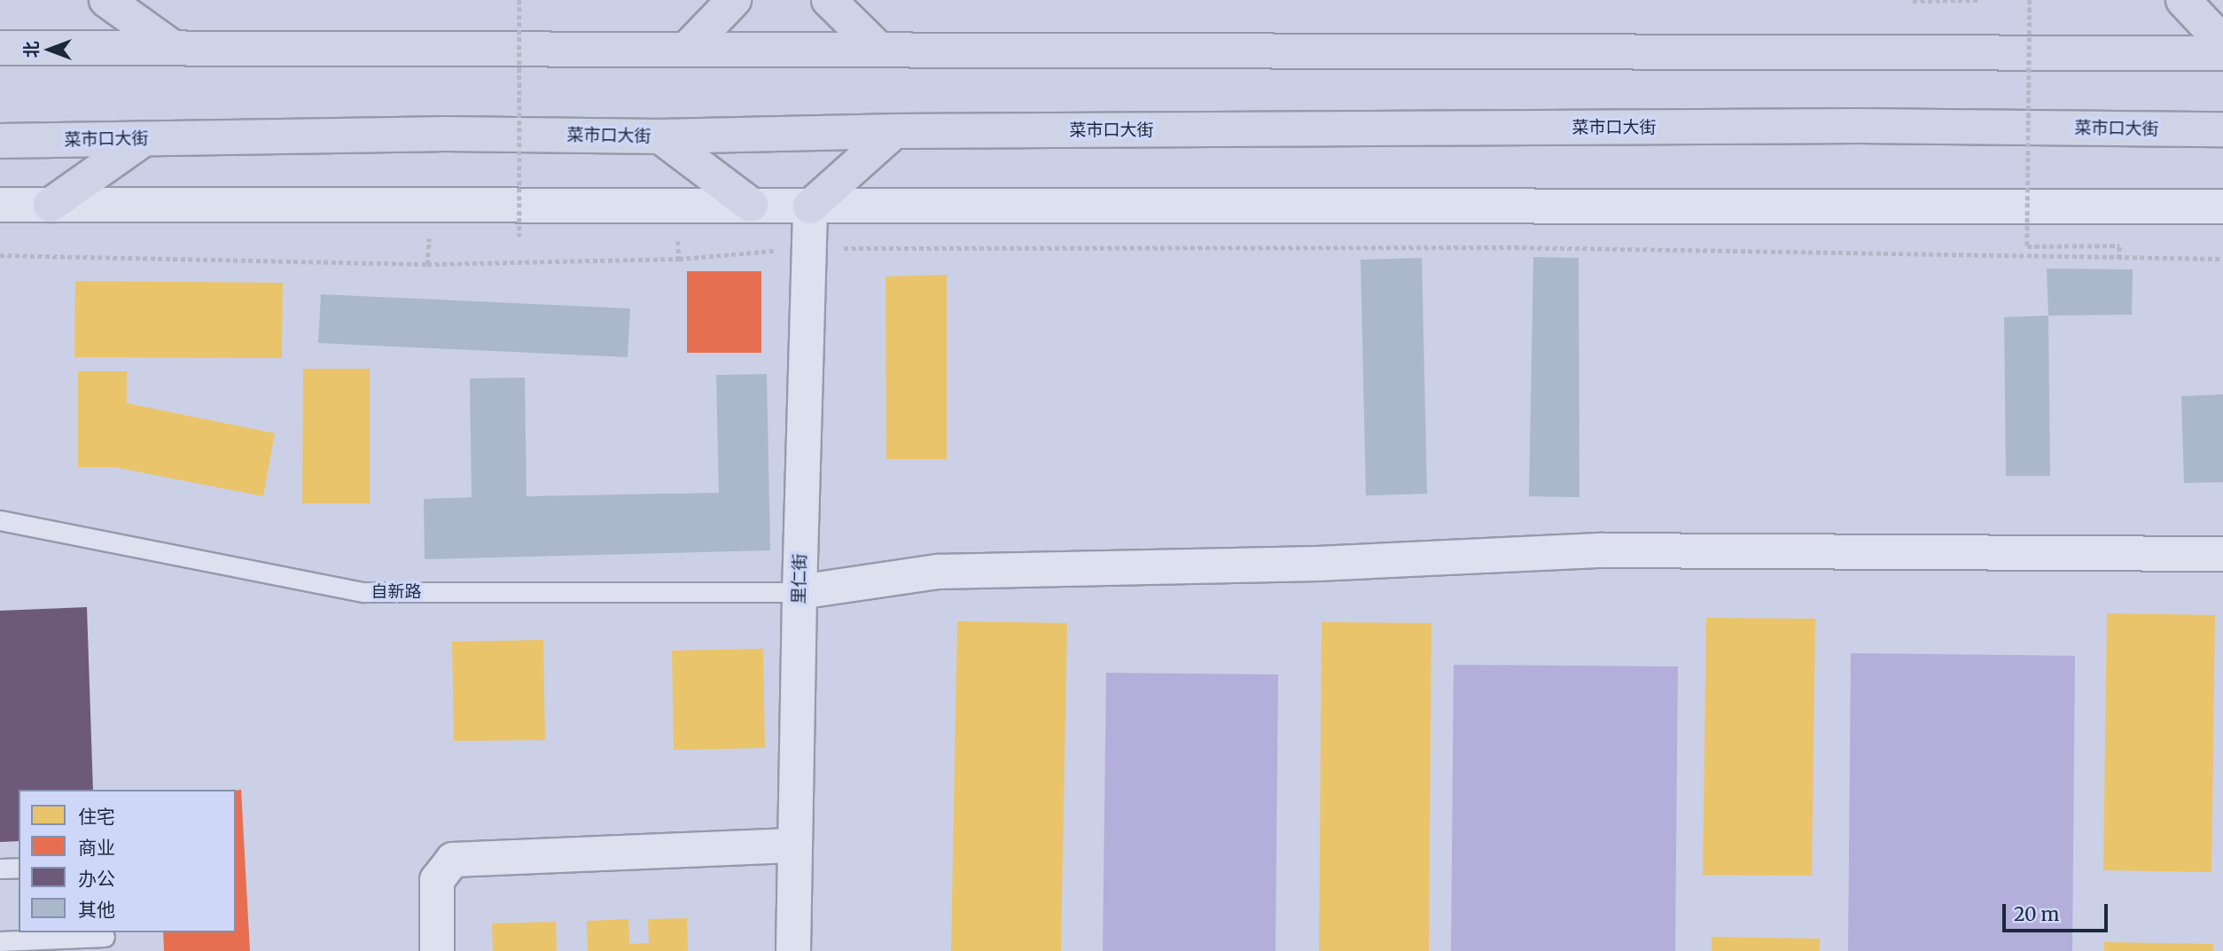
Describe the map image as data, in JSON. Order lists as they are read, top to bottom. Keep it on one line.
{"streets":{"main road":["菜市口大街"],"street":["里仁街"],"lane":["自新路"]},"crossings":[["里仁街","自新路"]],"legend":["住宅","商业","办公","其他"],"scale_bar":"20 m","north":"left"}
